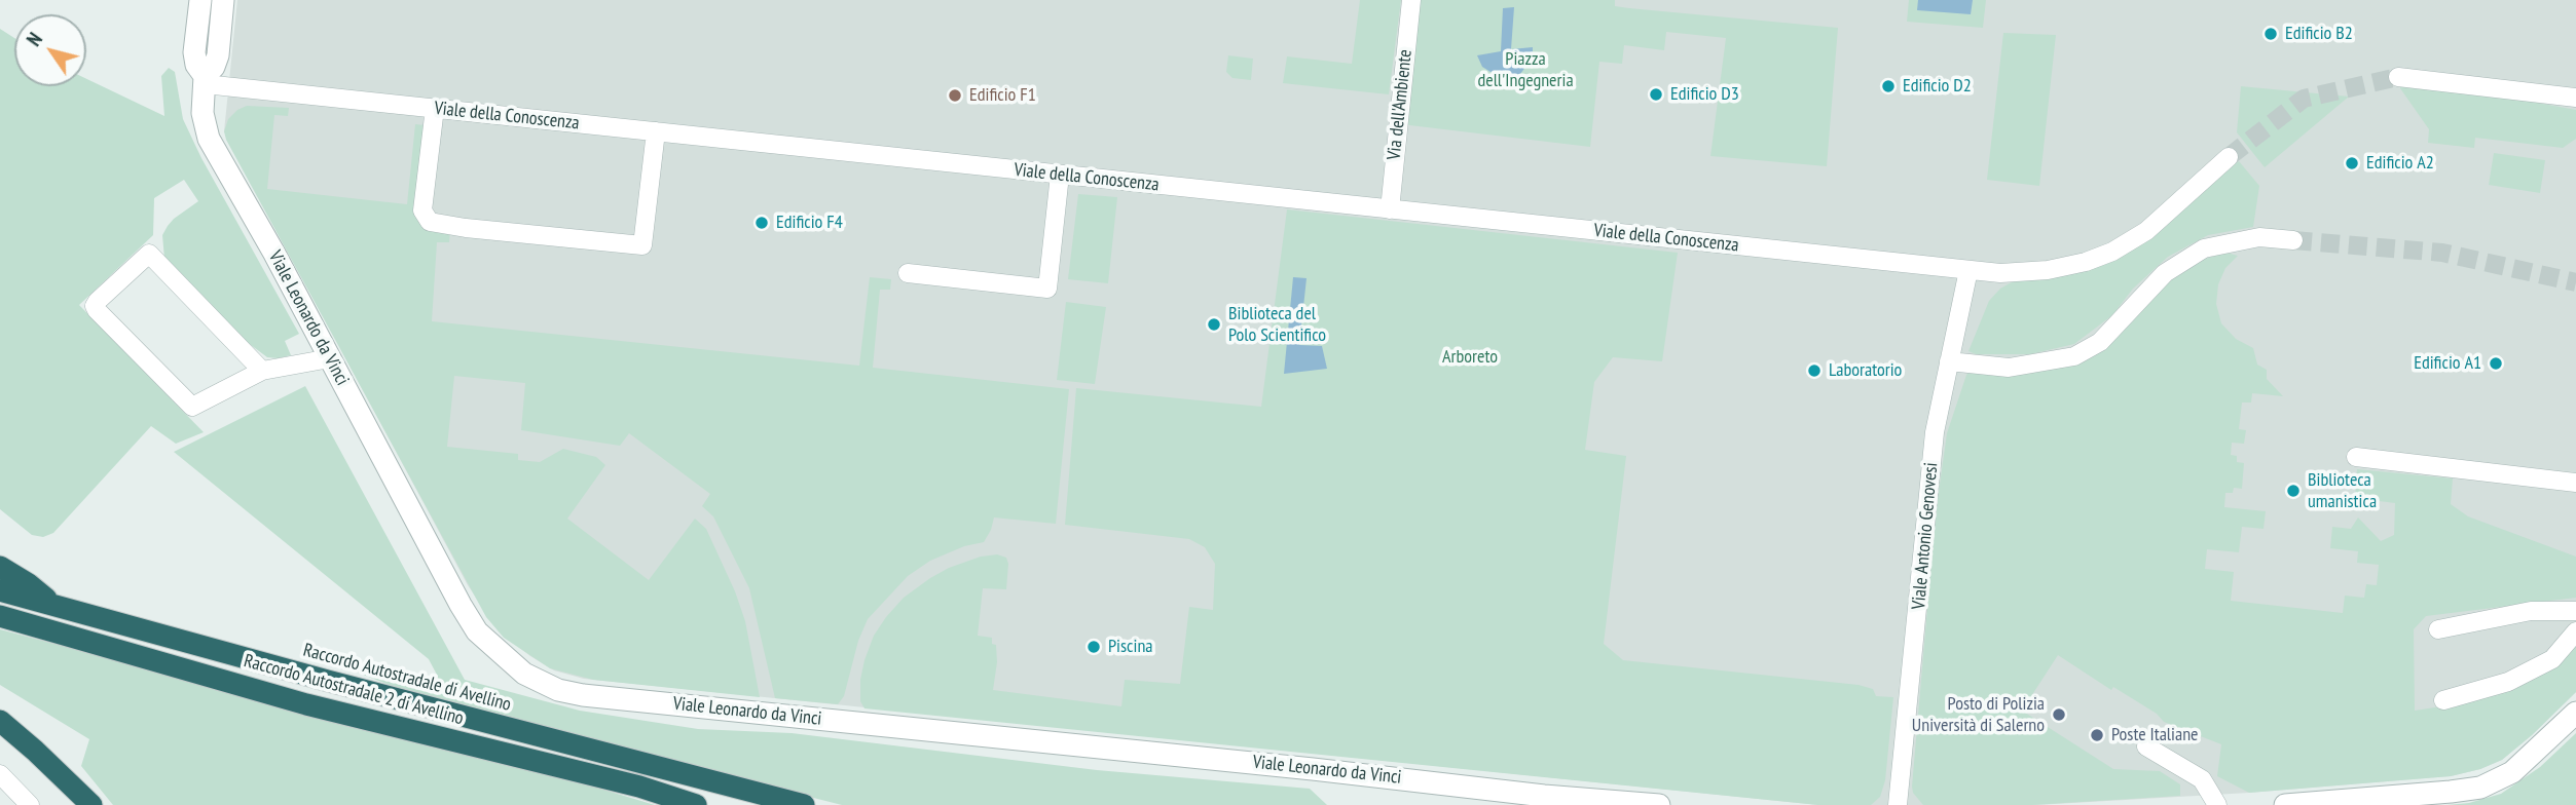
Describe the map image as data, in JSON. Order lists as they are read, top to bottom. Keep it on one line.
{"streets":{"highway":["Raccordo Autostradale di Avellino","Raccordo Autostradale 2 di Avellino"],"street":["Via dell'Ambiente","Viale della Conoscenza","Viale Leonardo da Vinci","Viale Antonio Genovesi"]},"crossings":[["Via dell'Ambiente","Viale della Conoscenza"],["Viale della Conoscenza","Viale Leonardo da Vinci"],["Viale della Conoscenza","Viale Antonio Genovesi"]],"parks":["Piazza dell'Ingegneria","Arboreto"],"places":["Edificio B2","Edificio D2","Edificio D3","Edificio F1","Edificio A2","Edificio F4","Biblioteca del Polo Scientifico","Edificio A1","Laboratorio","Biblioteca umanistica","Piscina","Posto di Polizia Università di Salerno","Poste Italiane"],"north":"top left"}
